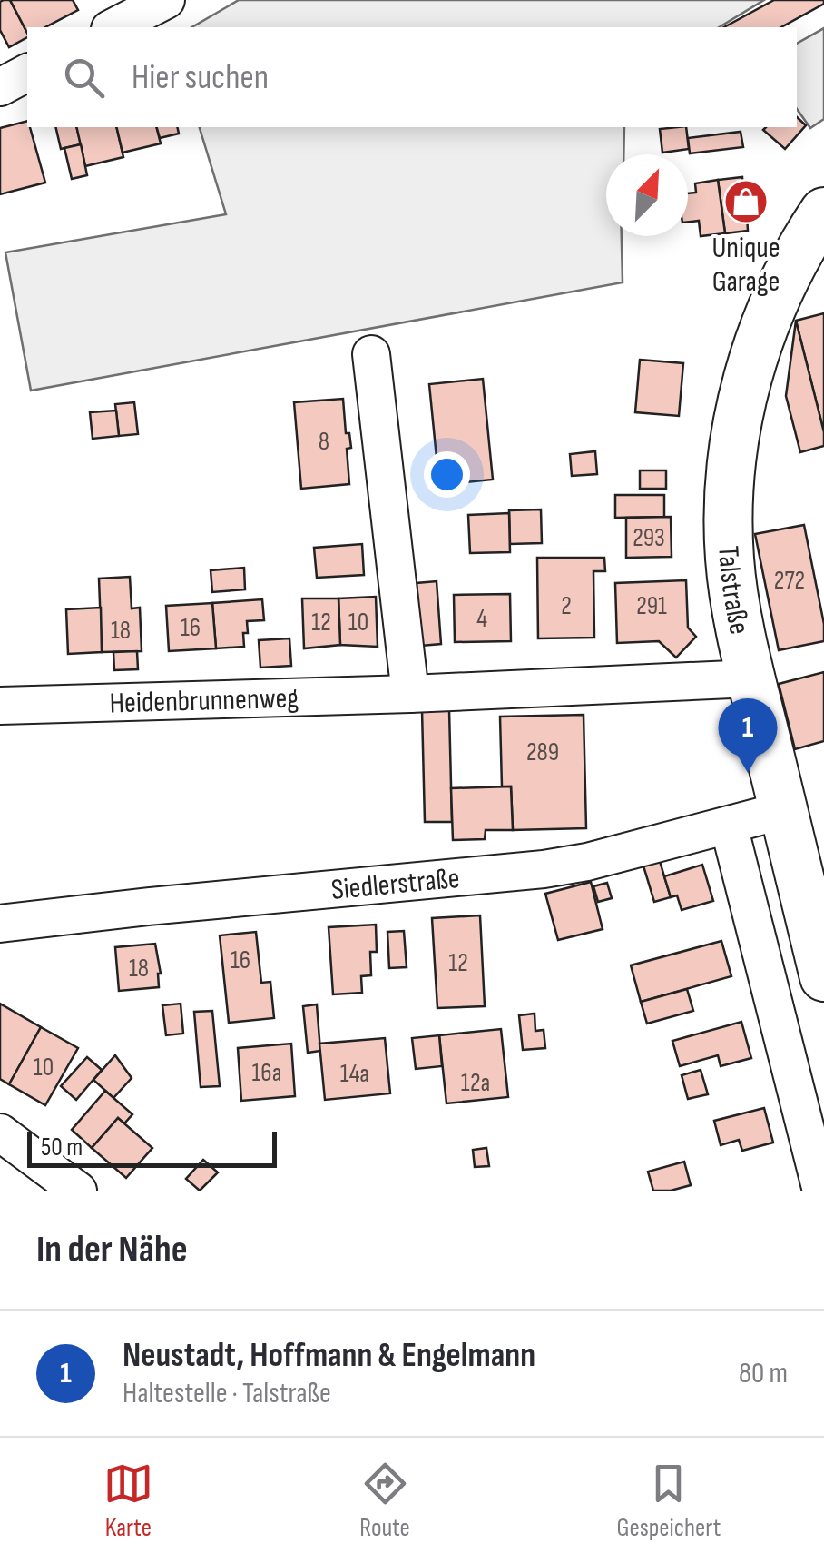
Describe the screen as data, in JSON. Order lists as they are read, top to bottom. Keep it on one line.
{"streets":{"main road":["Talstraße"],"street":["Heidenbrunnenweg","Siedlerstraße"]},"crossings":[["Talstraße","Heidenbrunnenweg"],["Talstraße","Siedlerstraße"]],"places":{"shop":["Unique Garage"]},"house_numbers":["8","293","272","2","291","4","12","10","16","18","289","16","12","18","10","16a","14a","12a"],"scale_bar":"50 m","north":"top right","page":{"search":"Hier suchen","pins":"1","scale":"50 m","heading":"In der Nähe","list":[{"mark":"1","name":"Neustadt, Hoffmann & Engelmann","note":"Haltestelle · Talstraße","value":"80 m"}],"nav":["Karte","Route","Gespeichert"]}}
